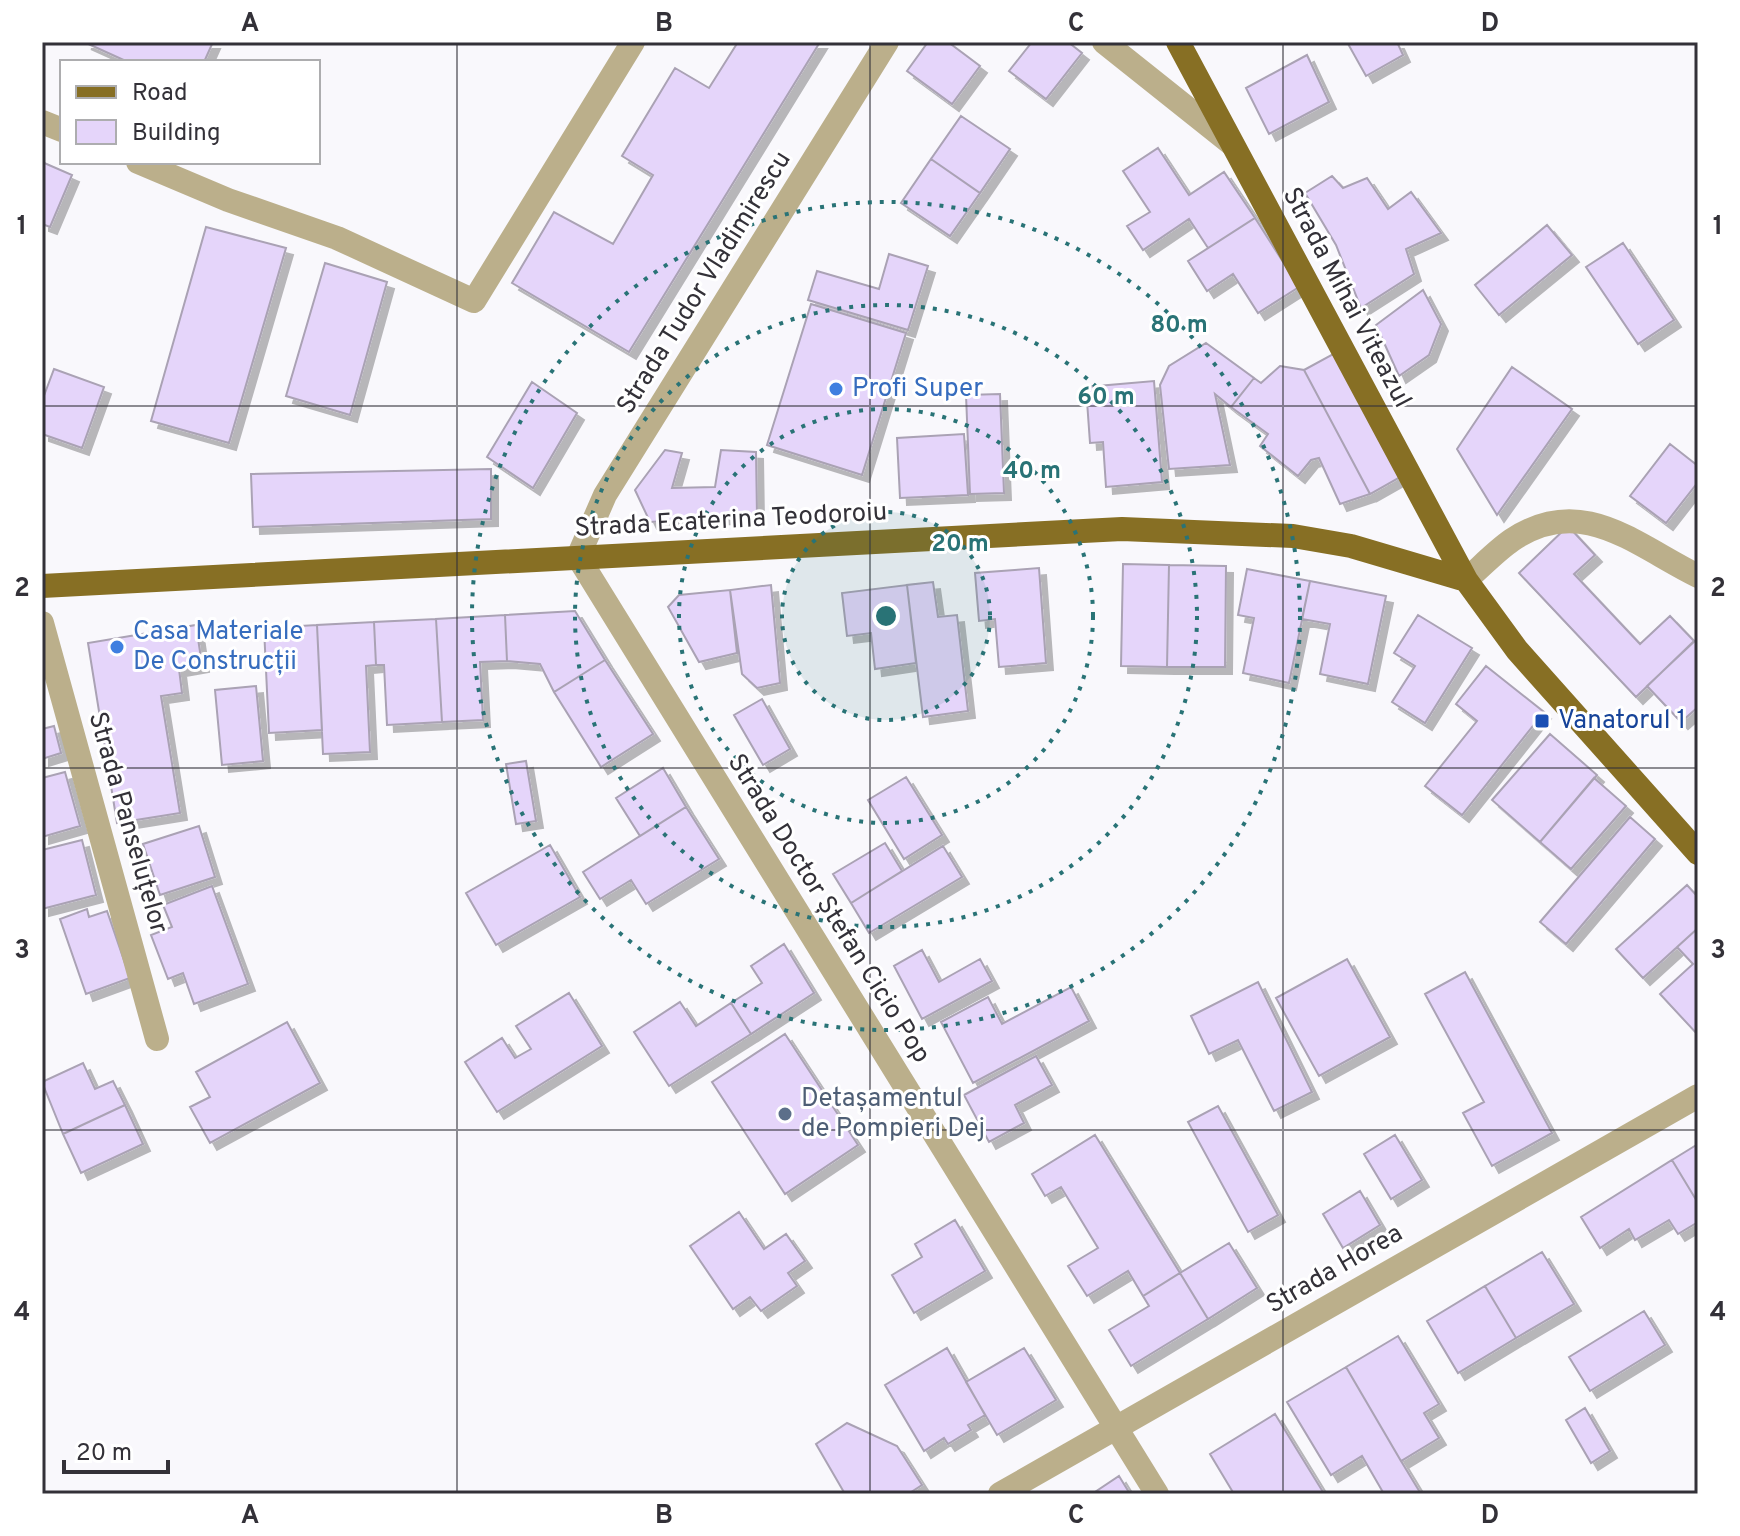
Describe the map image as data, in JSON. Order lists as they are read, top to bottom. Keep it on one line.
{"streets":{"main road":["Strada Mihai Viteazul","Strada Ecaterina Teodoroiu"],"street":["Strada Tudor Vladimirescu","Strada Panseluțelor","Strada Doctor Ștefan Cicio Pop","Strada Horea"]},"crossings":[["Strada Tudor Vladimirescu","Strada Ecaterina Teodoroiu"],["Strada Tudor Vladimirescu","Strada Doctor Ștefan Cicio Pop"],["Strada Mihai Viteazul","Strada Ecaterina Teodoroiu"],["Strada Ecaterina Teodoroiu","Strada Doctor Ștefan Cicio Pop"],["Strada Doctor Ștefan Cicio Pop","Strada Horea"]],"places":{"other":["Profi Super","Casa Materiale De Construcții","Detașamentul de Pompieri Dej"],"transit":["Vanatorul 1"]},"legend":["Road","Building"],"scale_bar":"20 m","grid":{"columns":["A","B","C","D"],"rows":["1","2","3","4"]},"rings":["80 m","60 m","40 m","20 m"]}
